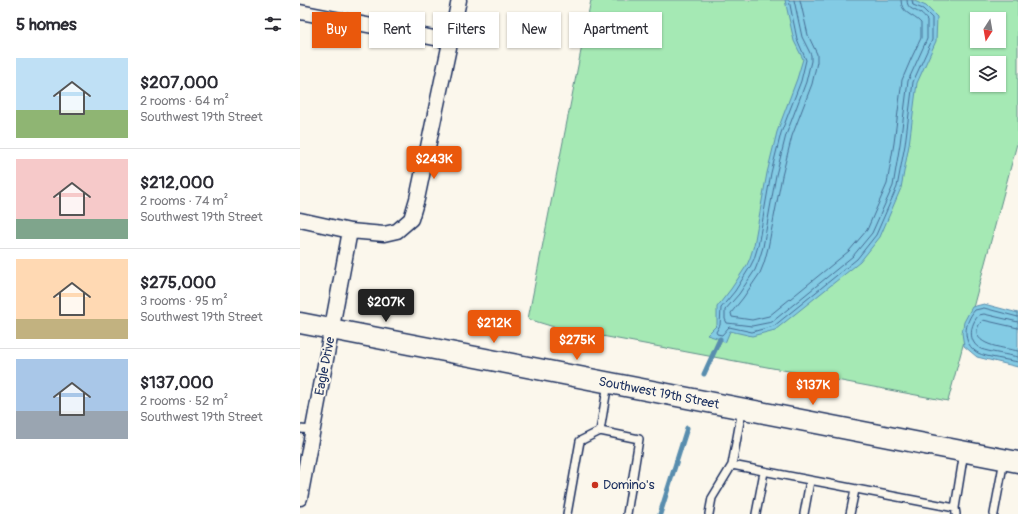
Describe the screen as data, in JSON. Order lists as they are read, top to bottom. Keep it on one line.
{"streets":{"street":["Eagle Drive","Southwest 19th Street"]},"crossings":[["Eagle Drive","Southwest 19th Street"]],"places":["Domino's"],"north":"bottom","page":{"heading":"5 homes","chip":["Buy","Rent","Filters","New","Apartment"],"list":[{"name":"$207,000","note":"2 rooms · 64 m² · Southwest 19th Street"},{"name":"$212,000","note":"2 rooms · 74 m² · Southwest 19th Street"},{"name":"$275,000","note":"3 rooms · 95 m² · Southwest 19th Street"},{"name":"$137,000","note":"2 rooms · 52 m² · Southwest 19th Street"}],"price":["$243K","$207K","$212K","$275K","$137K"]}}
